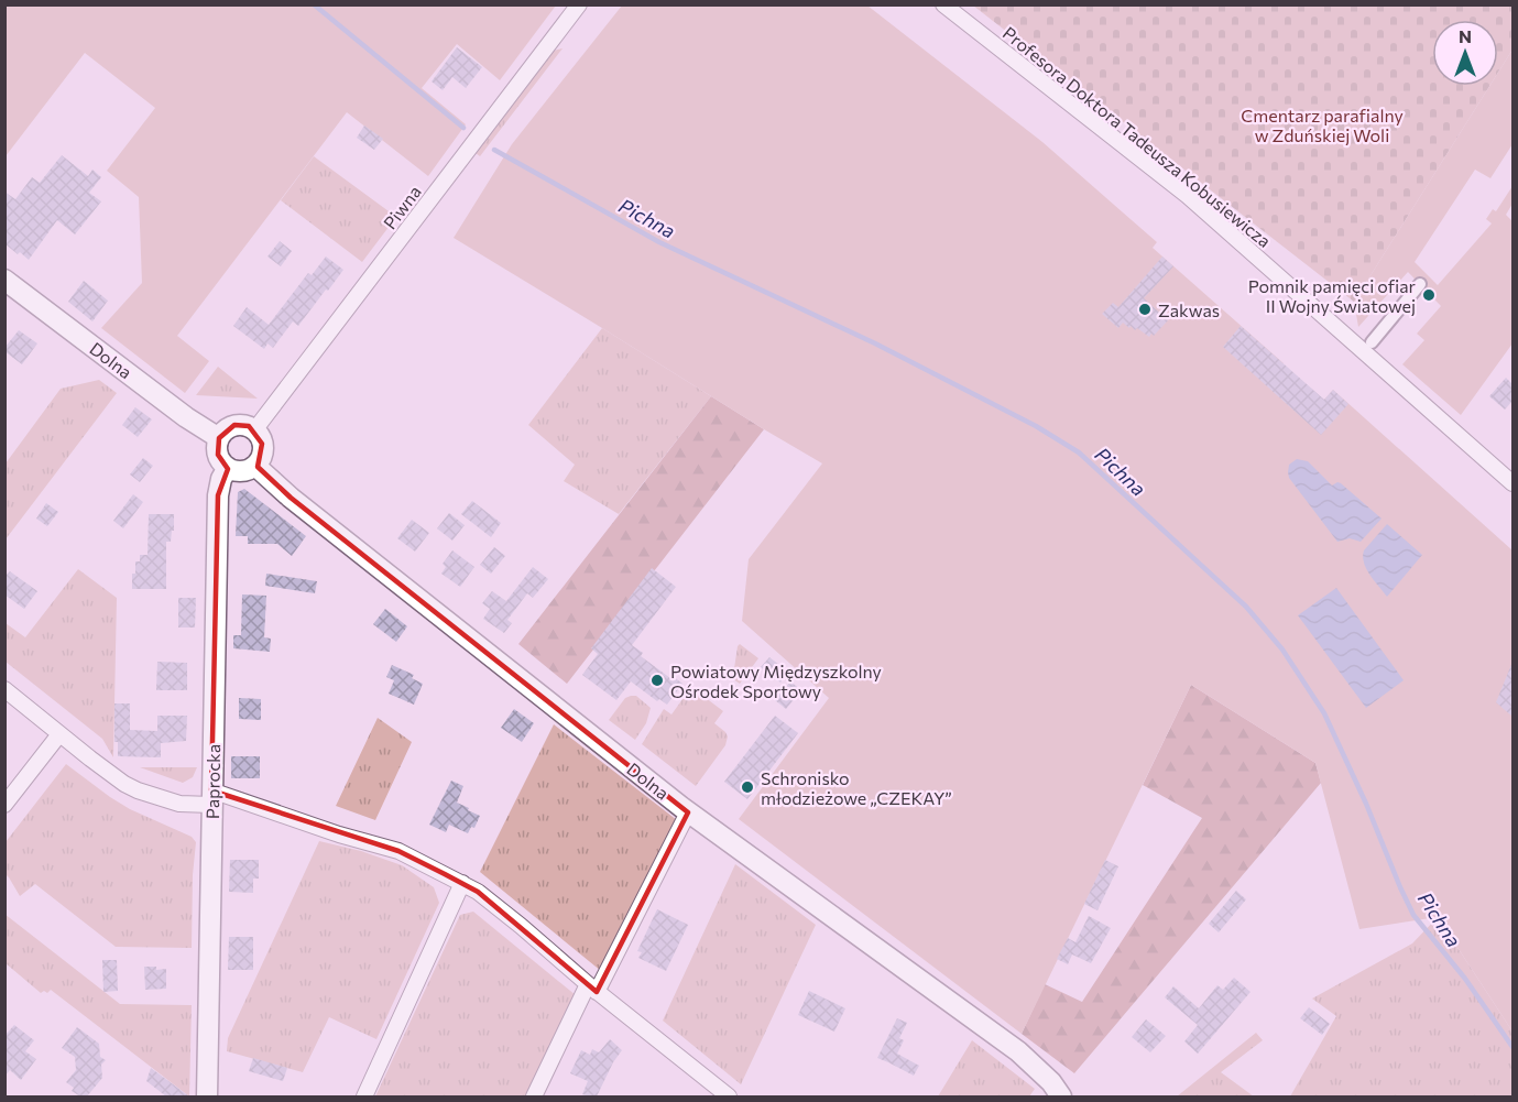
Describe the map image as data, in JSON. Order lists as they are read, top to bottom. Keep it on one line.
{"streets":{"street":["Profesora Doktora Tadeusza Kobusiewicza","Piwna","Dolna","Paprocka"]},"crossings":[["Piwna","Dolna"],["Piwna","Paprocka"],["Dolna","Paprocka"]],"water":["Pichna"],"parks":["Cmentarz parafialny w Zduńskiej Woli"],"places":["Pomnik pamięci ofiar II Wojny Światowej","Zakwas","Powiatowy Międzyszkolny Ośrodek Sportowy","Schronisko młodzieżowe „CZEKAY”"],"north":"top"}
